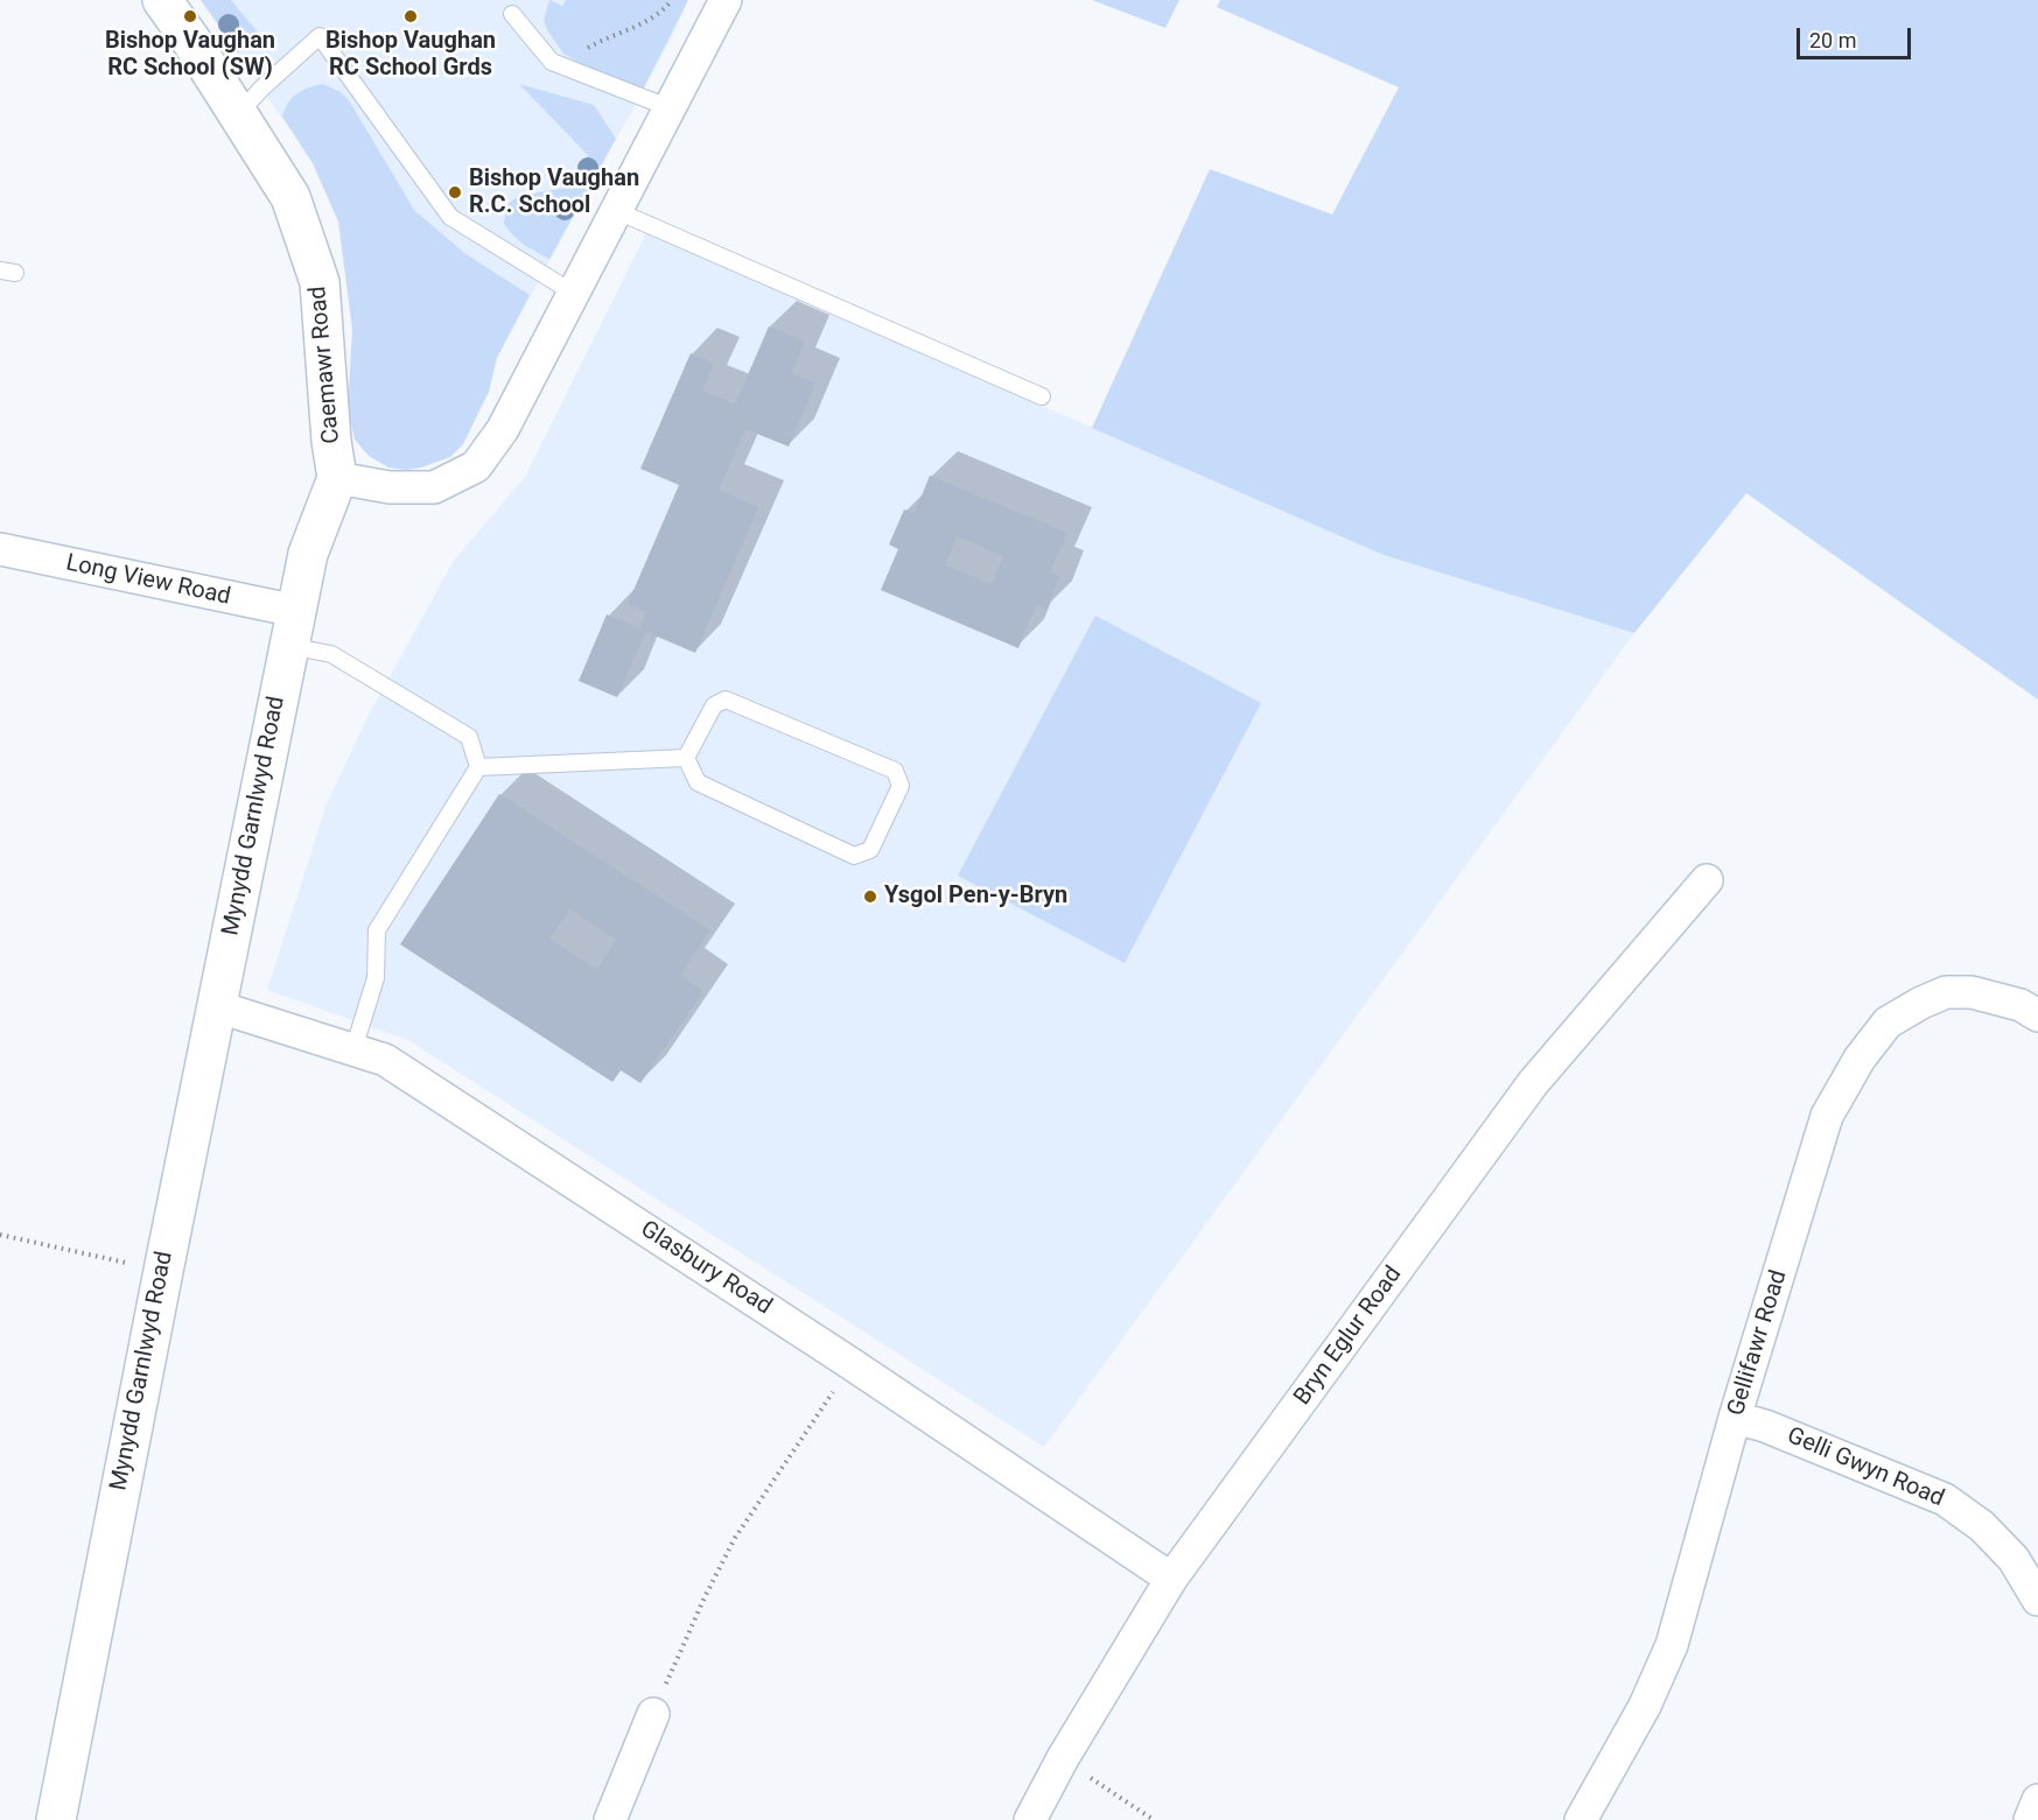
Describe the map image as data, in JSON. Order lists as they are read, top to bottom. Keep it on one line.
{"streets":{"street":["Caemawr Road","Long View Road","Mynydd Garnlwyd Road","Glasbury Road","Bryn Eglur Road","Gellifawr Road","Gelli Gwyn Road"]},"crossings":[["Caemawr Road","Mynydd Garnlwyd Road"],["Long View Road","Mynydd Garnlwyd Road"],["Mynydd Garnlwyd Road","Glasbury Road"],["Glasbury Road","Bryn Eglur Road"],["Gellifawr Road","Gelli Gwyn Road"]],"places":["Bishop Vaughan RC School (SW)","Bishop Vaughan RC School Grds","Bishop Vaughan R.C. School","Ysgol Pen-y-Bryn"],"scale_bar":"20 m"}
